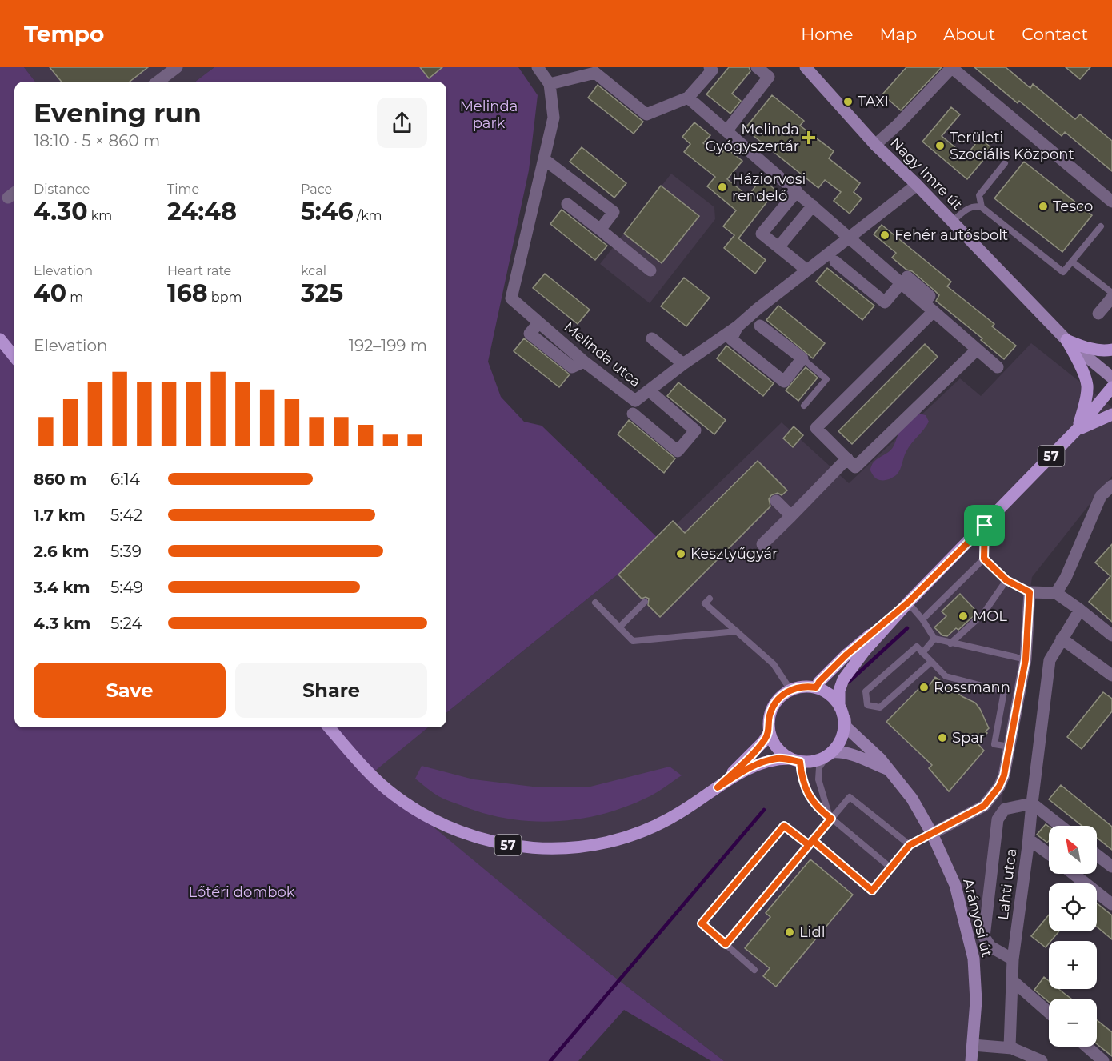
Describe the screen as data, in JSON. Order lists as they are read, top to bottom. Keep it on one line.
{"streets":{"main road":["Nagy Imre út","57","Arányosi út"],"street":["Melinda utca","Lahti utca"]},"crossings":[["Nagy Imre út","Melinda utca"],["57","Arányosi út"]],"parks":["Melinda park","Lőtéri dombok"],"places":{"other":["TAXI","Területi Szociális Központ","Háziorvosi rendelő","Tesco","Fehér autósbolt","Kesztyűgyár","MOL","Rossmann","Spar","Lidl"],"health":["Melinda Gyógyszertár"]},"north":"top left","page":{"header":"Tempo","nav":["Home","Map","About","Contact"],"heading":["Evening run","18:10 · 5 × 860 m"],"stats":[["Distance","4.30 km"],["Time","24:48"],["Pace","5:46 /km"],["Elevation","40 m"],["Heart rate","168 bpm"],["kcal","325"]],"chart":["Elevation","192–199 m"],"list":[{"name":"860 m","note":"6:14"},{"name":"1.7 km","note":"5:42"},{"name":"2.6 km","note":"5:39"},{"name":"3.4 km","note":"5:49"},{"name":"4.3 km","note":"5:24"}],"buttons":["Save","Share"],"map_buttons":["+","−"]}}
